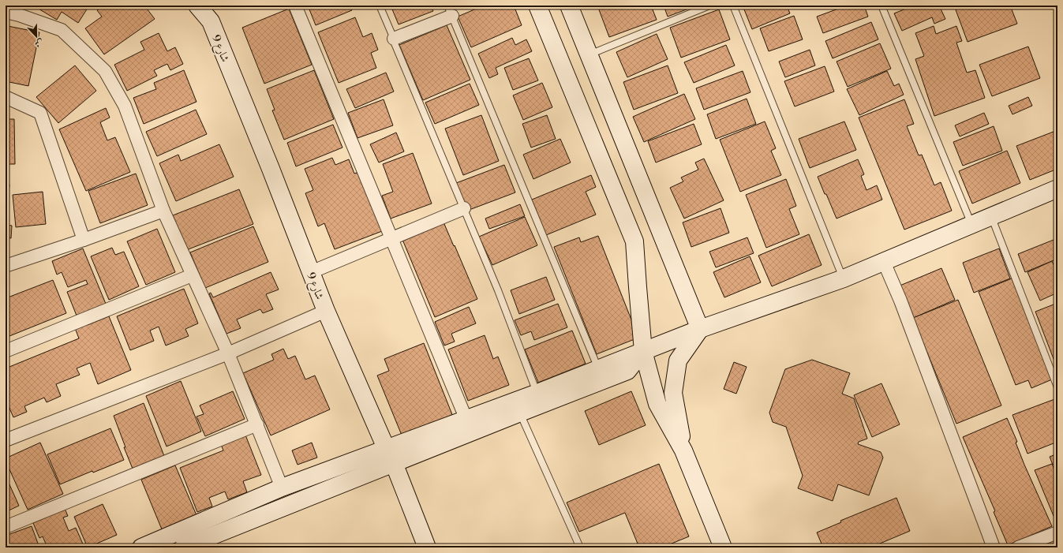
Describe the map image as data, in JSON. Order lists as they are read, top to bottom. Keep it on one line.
{"streets":{"street":["شارع 9"]},"north":"bottom"}
